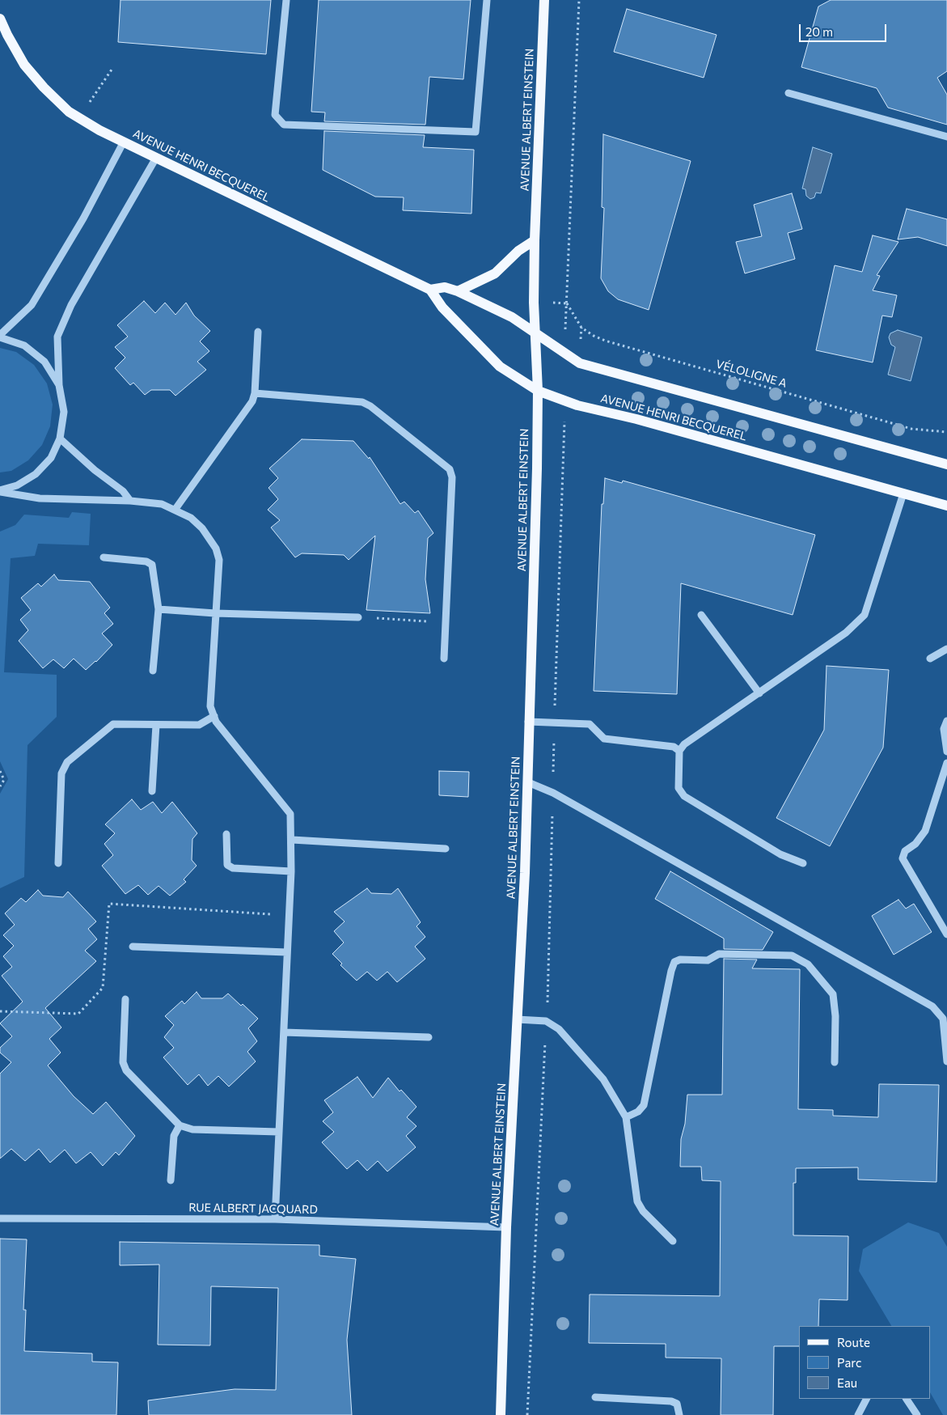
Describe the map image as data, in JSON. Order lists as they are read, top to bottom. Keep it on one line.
{"streets":{"main road":["AVENUE ALBERT EINSTEIN","AVENUE HENRI BECQUEREL"],"street":["RUE ALBERT JACQUARD"],"path":["VÉLOLIGNE A"]},"crossings":[["AVENUE ALBERT EINSTEIN","AVENUE HENRI BECQUEREL"],["AVENUE ALBERT EINSTEIN","RUE ALBERT JACQUARD"]],"legend":["Route","Parc","Eau"],"scale_bar":"20 m"}
